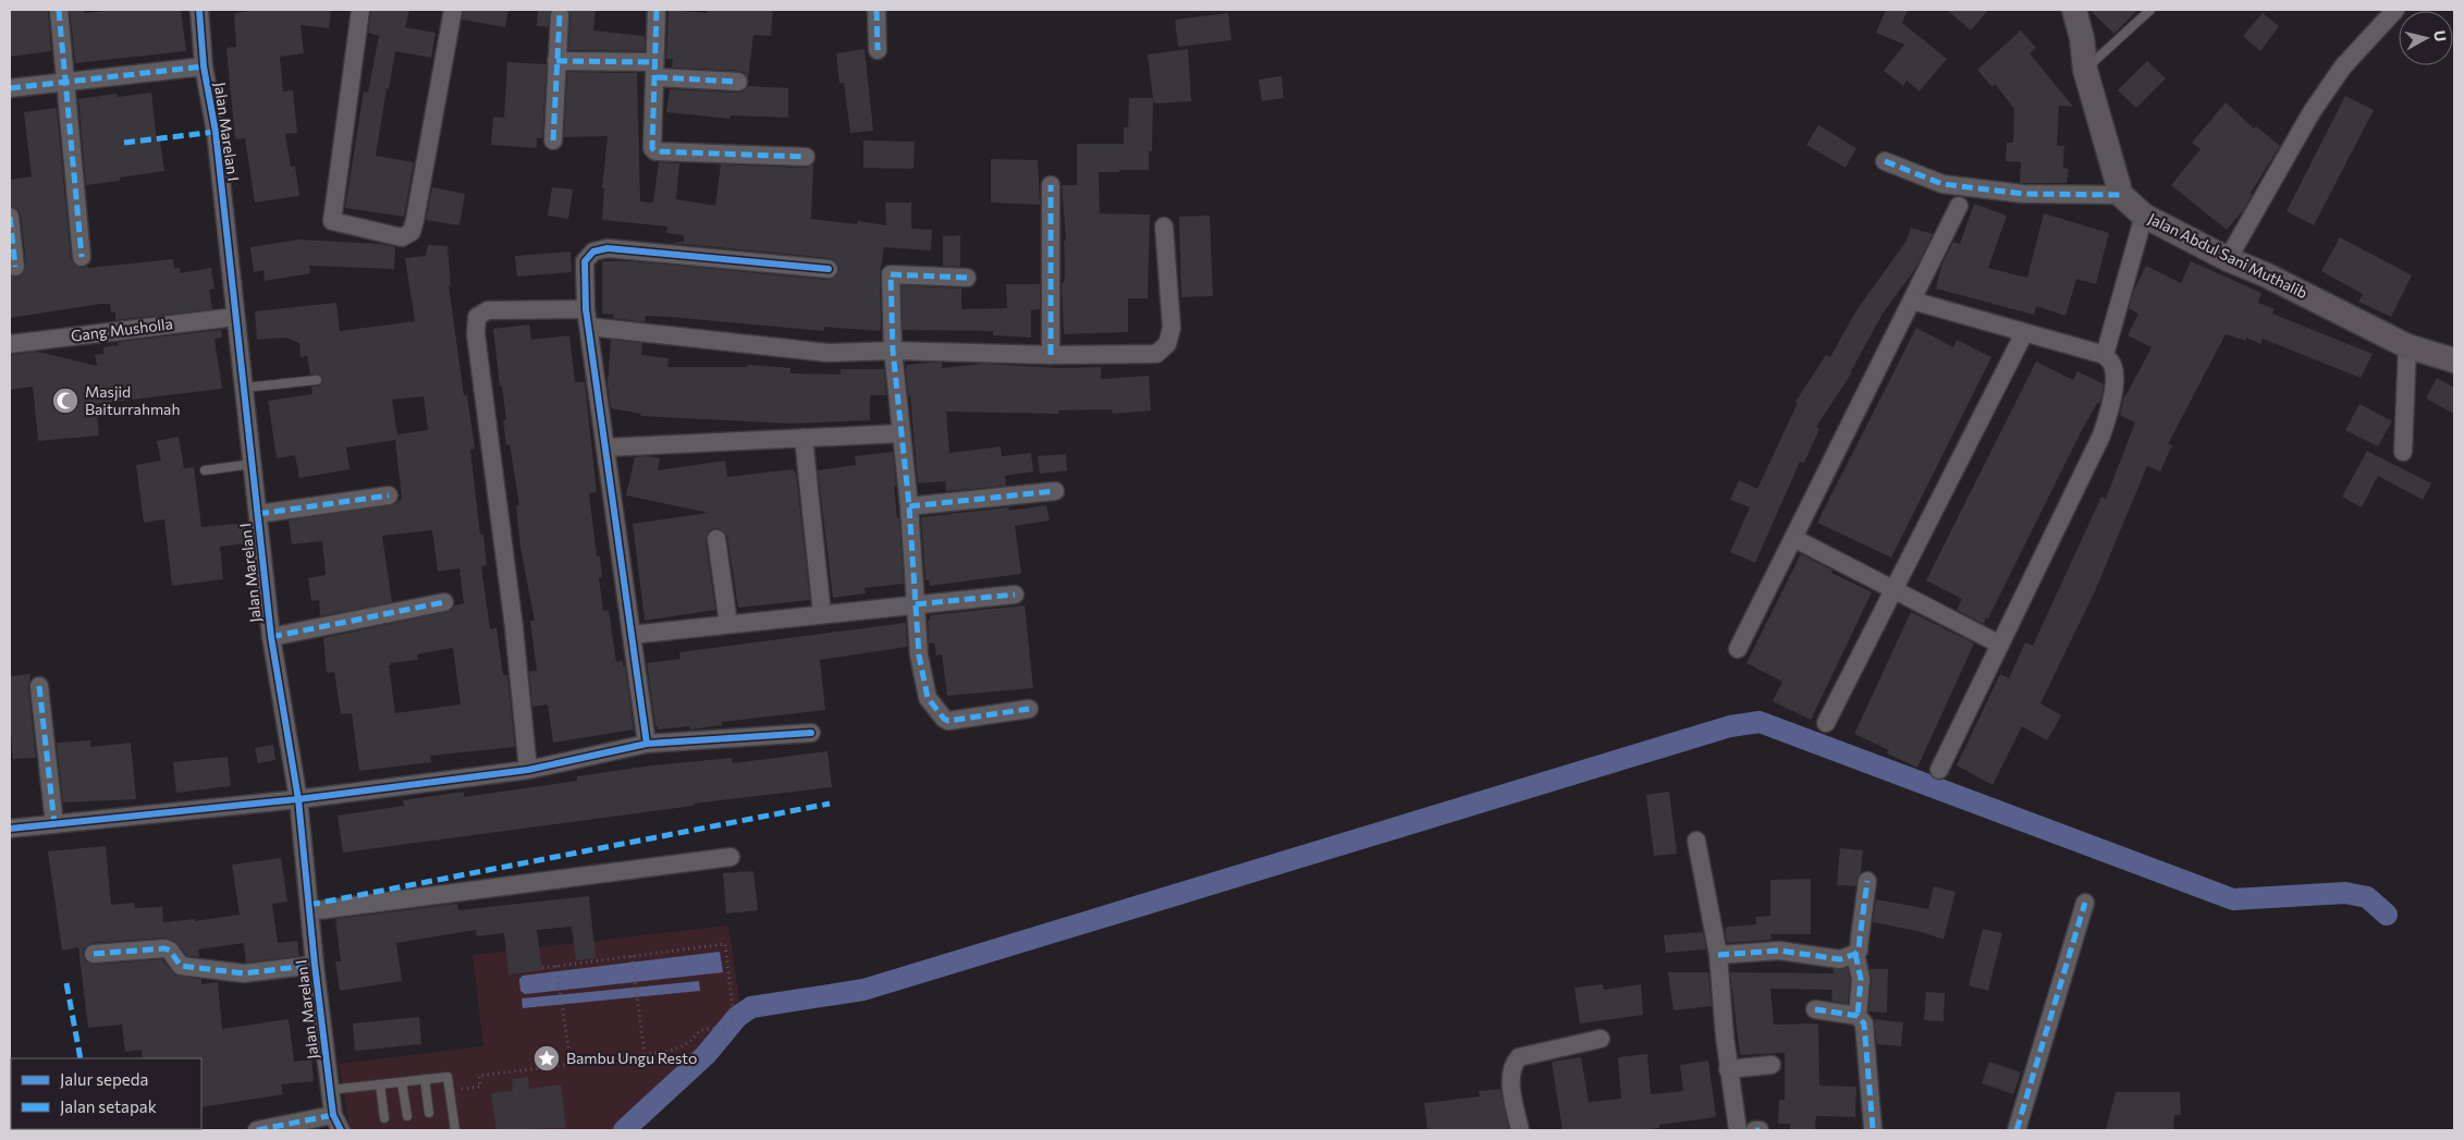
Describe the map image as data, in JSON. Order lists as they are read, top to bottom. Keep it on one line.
{"streets":{"street":["Jalan Marelan I","Jalan Abdul Sani Muthalib","Gang Musholla"]},"crossings":[["Jalan Marelan I","Gang Musholla"]],"places":{"mosque":["Masjid Baiturrahmah"],"place":["Bambu Ungu Resto"]},"legend":["Jalur sepeda","Jalan setapak"],"north":"right"}
